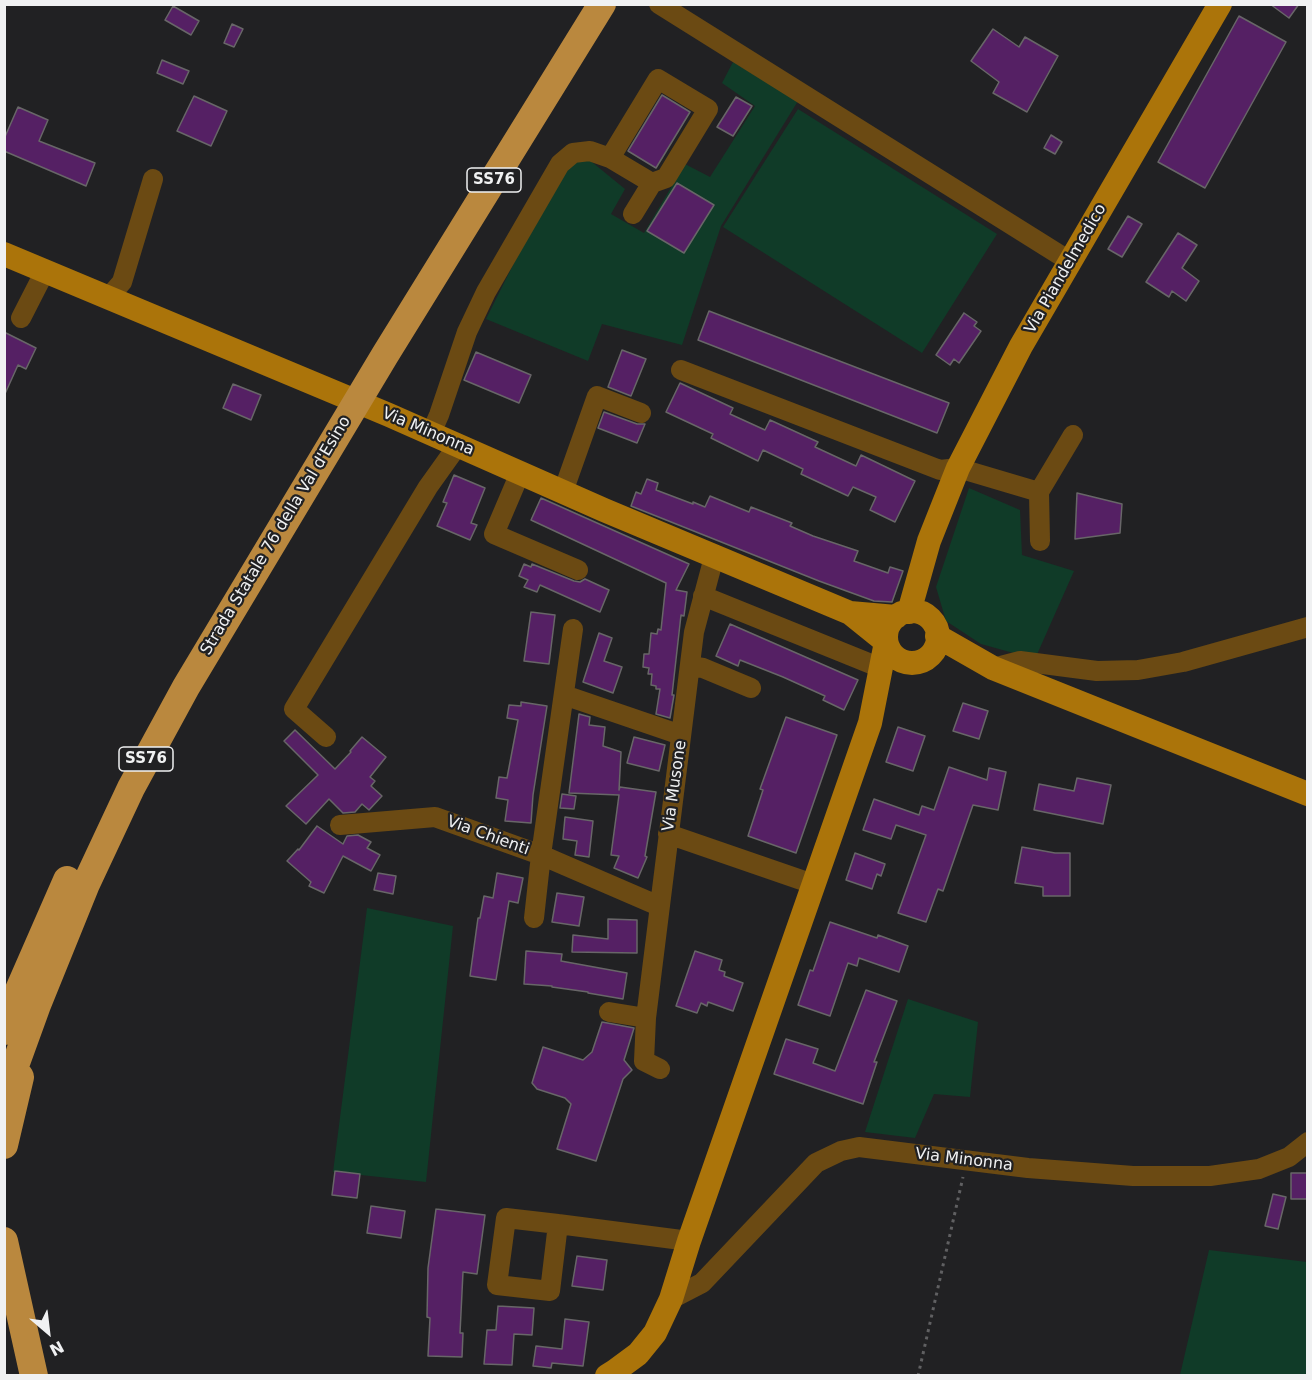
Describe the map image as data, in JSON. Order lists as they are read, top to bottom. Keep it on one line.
{"streets":{"highway":["SS76","Strada Statale 76 della Val d'Esino"],"main road":["Via Piandelmedico","Via Minonna"],"street":["Via Musone","Via Chienti"]},"crossings":[["Via Piandelmedico","Via Minonna"],["Via Minonna","Via Musone"],["Via Musone","Via Chienti"]],"north":"bottom right"}
